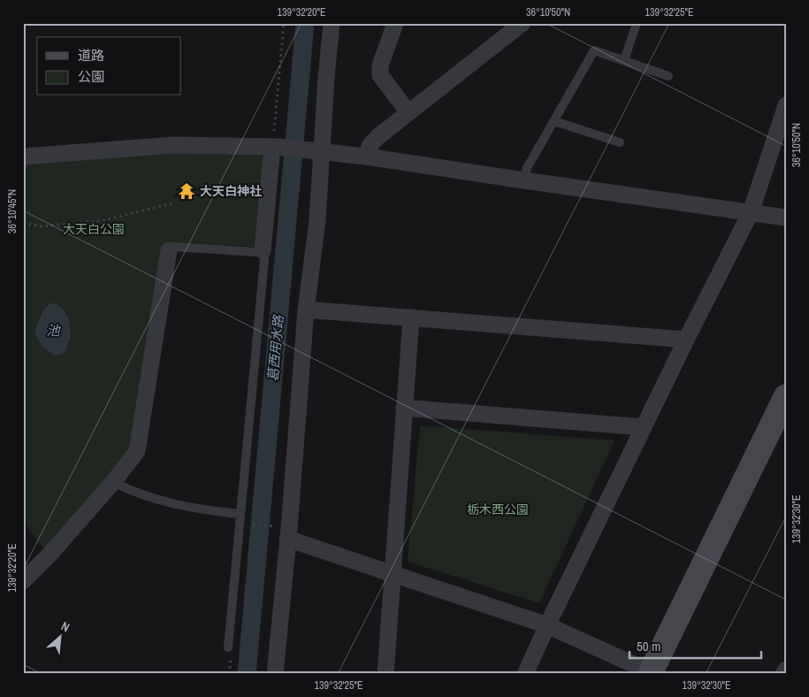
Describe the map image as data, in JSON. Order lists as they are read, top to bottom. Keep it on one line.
{"water":["池","葛西用水路"],"parks":["大天白公園","栃木西公園"],"places":{"temple":["大天白神社"]},"legend":["道路","公園"],"scale_bar":"50 m","north":"top right","coordinates":["139°32'20\"E","36°10'50\"N","139°32'25\"E","36°10'45\"N","139°32'30\"E"]}
